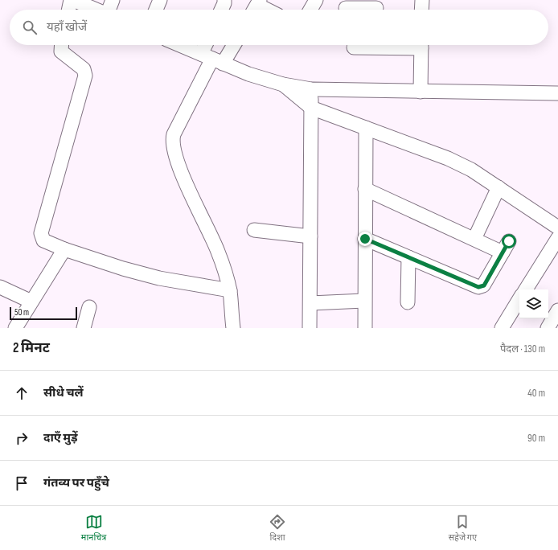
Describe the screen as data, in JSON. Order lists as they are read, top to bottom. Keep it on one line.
{"scale_bar":"50 m","page":{"search":"यहाँ खोजें","scale":"50 m","heading":["2 मिनट","पैदल · 130 m"],"list":[["सीधे चलें","40 m"],["दाएँ मुड़ें","90 m"],"गंतव्य पर पहुँचे"],"nav":["मानचित्र","दिशा","सहेजे गए"]}}
